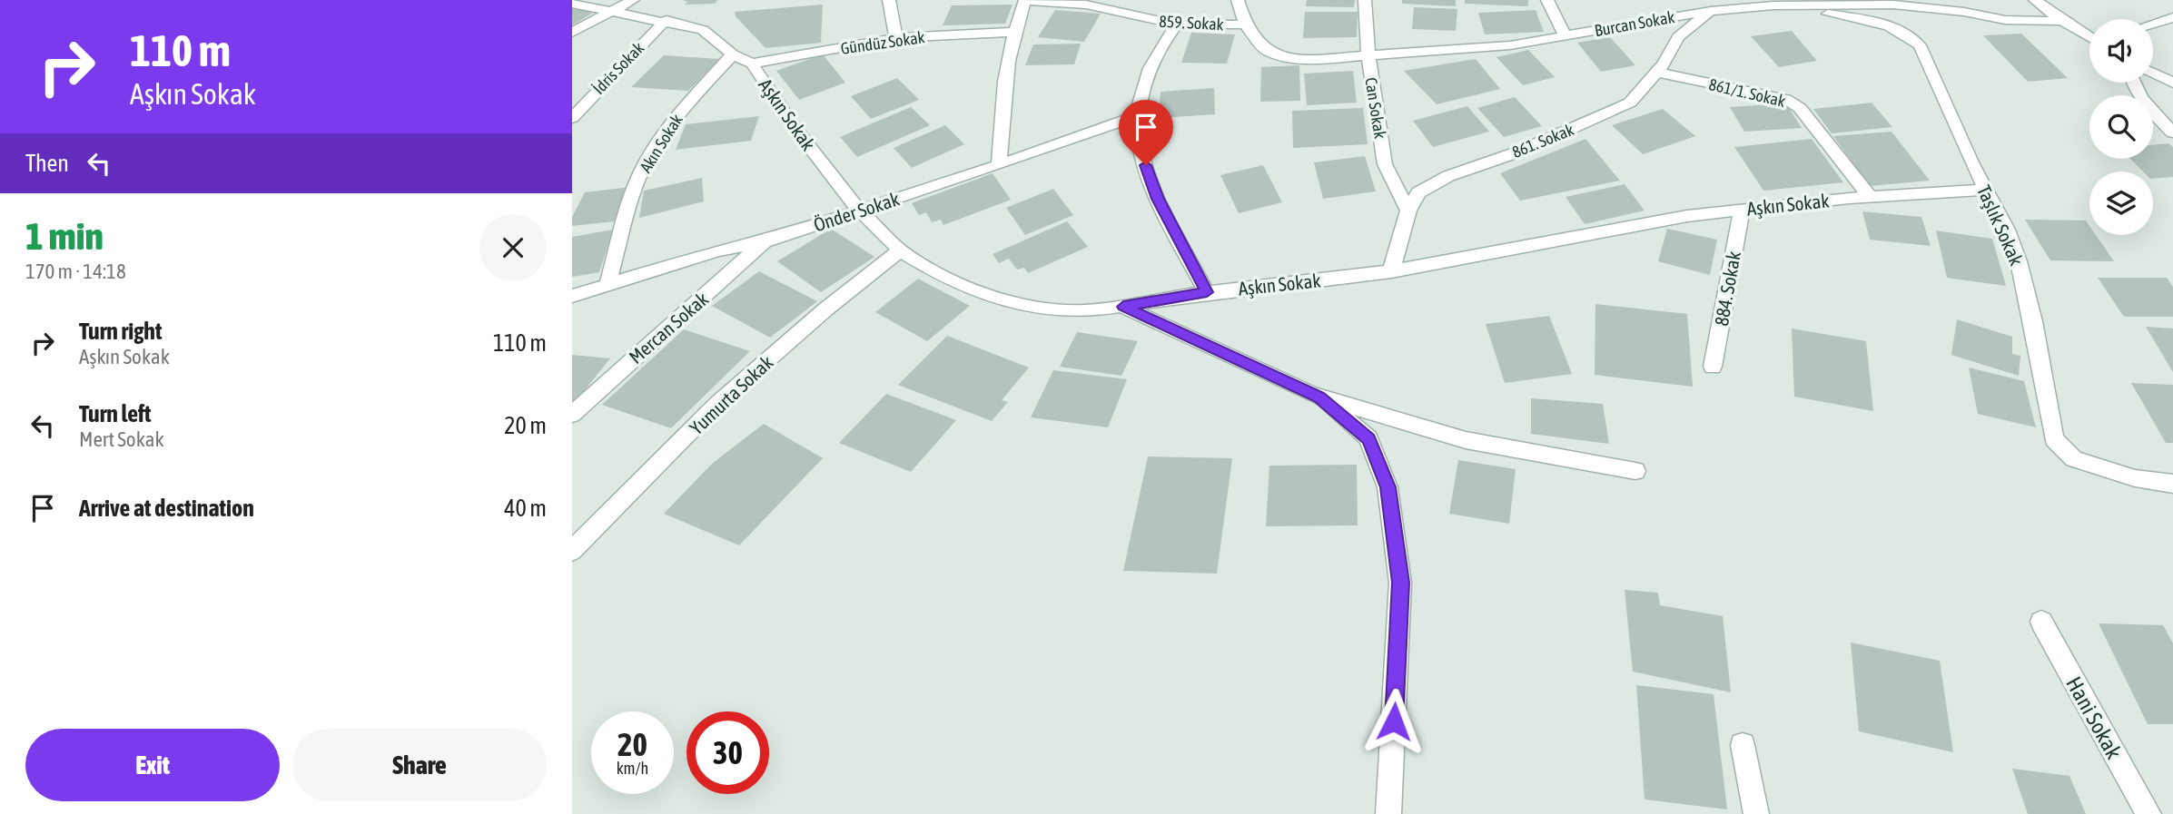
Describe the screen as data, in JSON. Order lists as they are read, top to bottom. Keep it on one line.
{"streets":{"street":["859. Sokak","Burcan Sokak","Gündüz Sokak","İdris Sokak","861/1. Sokak","Can Sokak","Aşkın Sokak","861. Sokak","Akın Sokak","Önder Sokak","Taşlık Sokak","884. Sokak","Mercan Sokak","Yumurta Sokak","Hani Sokak"]},"crossings":[["859. Sokak","Burcan Sokak"],["Burcan Sokak","Can Sokak"],["Burcan Sokak","861. Sokak"],["Burcan Sokak","Taşlık Sokak"],["Gündüz Sokak","Aşkın Sokak"],["İdris Sokak","Aşkın Sokak"],["861/1. Sokak","Aşkın Sokak"],["861/1. Sokak","861. Sokak"],["Can Sokak","861. Sokak"],["Aşkın Sokak","861. Sokak"],["Aşkın Sokak","Akın Sokak"],["Aşkın Sokak","Önder Sokak"],["Aşkın Sokak","Taşlık Sokak"],["Aşkın Sokak","884. Sokak"],["Aşkın Sokak","Yumurta Sokak"],["Akın Sokak","Önder Sokak"],["Önder Sokak","Mercan Sokak"]],"page":{"turn":["110 m","Aşkın Sokak"],"then":"Then","heading":["1 min","170 m · 14:18"],"list":[{"name":"Turn right","note":"Aşkın Sokak","value":"110 m"},{"name":"Turn left","note":"Mert Sokak","value":"20 m"},{"name":"Arrive at destination","value":"40 m"}],"speed":"20 km/h","limit":"30","buttons":["Exit","Share"]}}
